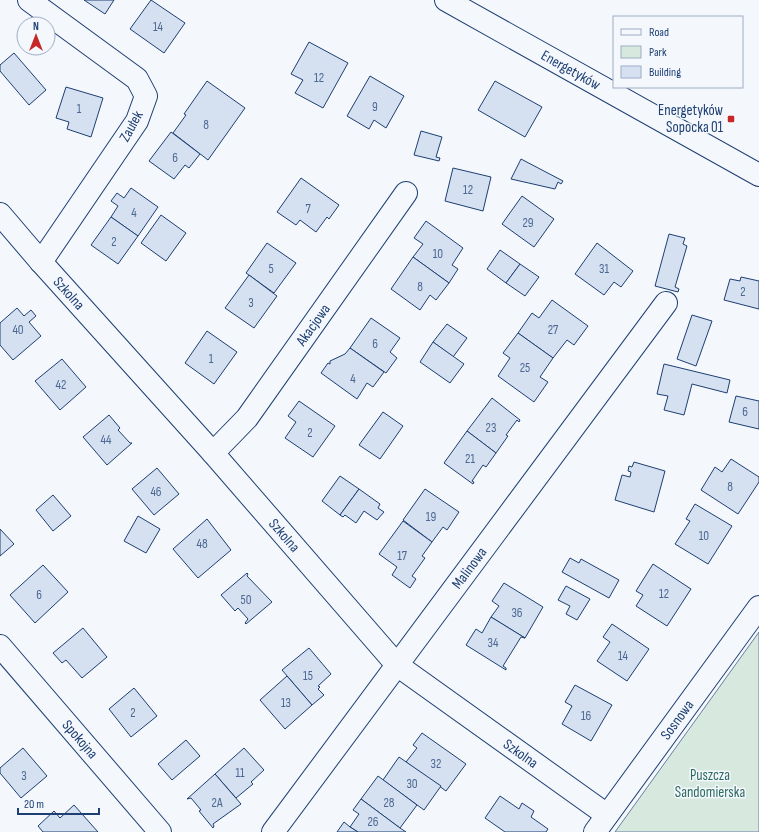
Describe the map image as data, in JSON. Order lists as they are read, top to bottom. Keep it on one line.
{"streets":{"street":["Energetyków","Zaułek","Szkolna","Akacjowa","Malinowa","Sosnowa","Spokojna"]},"crossings":[["Zaułek","Szkolna"],["Szkolna","Akacjowa"],["Szkolna","Malinowa"],["Szkolna","Sosnowa"]],"parks":["Puszcza Sandomierska"],"places":{"transit":["Energetyków Sopocka 01"]},"house_numbers":["14","12","9","1","8","6","12","7","4","29","2","10","5","31","8","2","3","40","27","6","1","25","4","42","6","23","2","44","21","8","46","19","10","48","17","12","6","50","36","34","14","15","13","2","16","32","11","3","30","2A","28","26"],"legend":["Road","Park","Building"],"scale_bar":"20 m","north":"top"}
